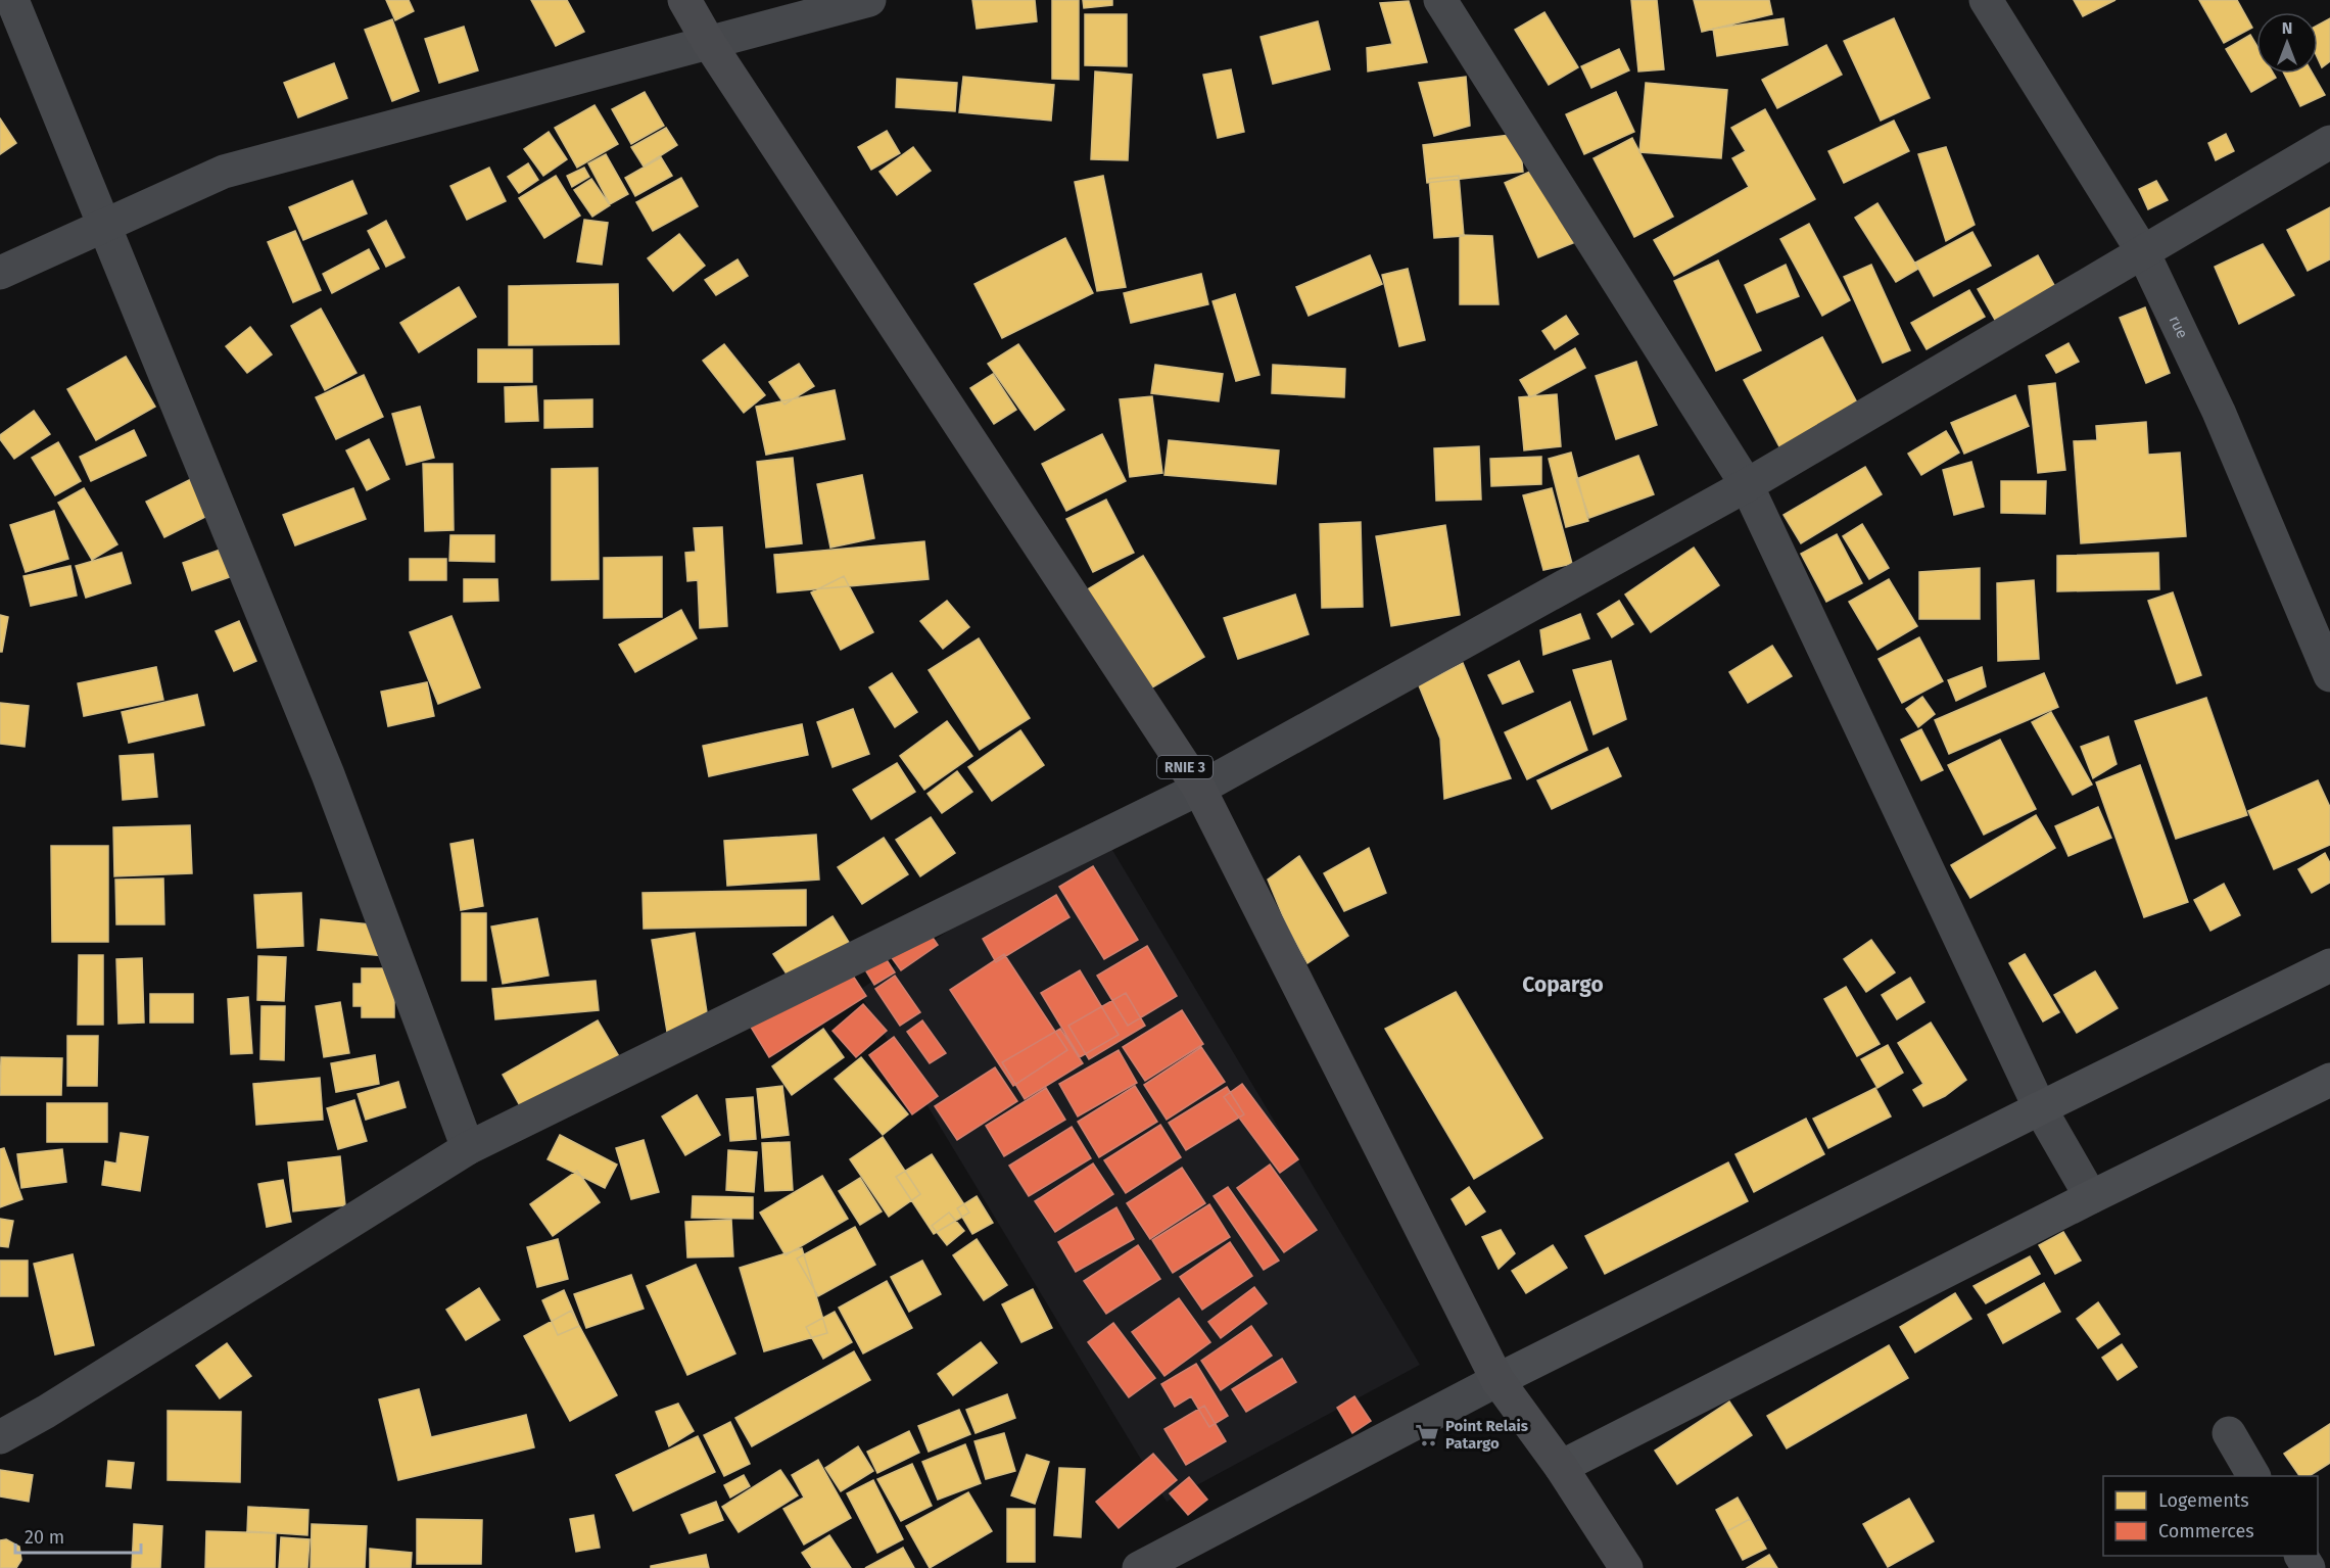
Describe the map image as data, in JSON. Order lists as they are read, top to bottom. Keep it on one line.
{"streets":{"highway":["RNIE 3"],"street":["rue"]},"districts":["Copargo"],"places":{"supermarket":["Point Relais Patargo"]},"legend":["Logements","Commerces"],"scale_bar":"20 m","north":"top"}
